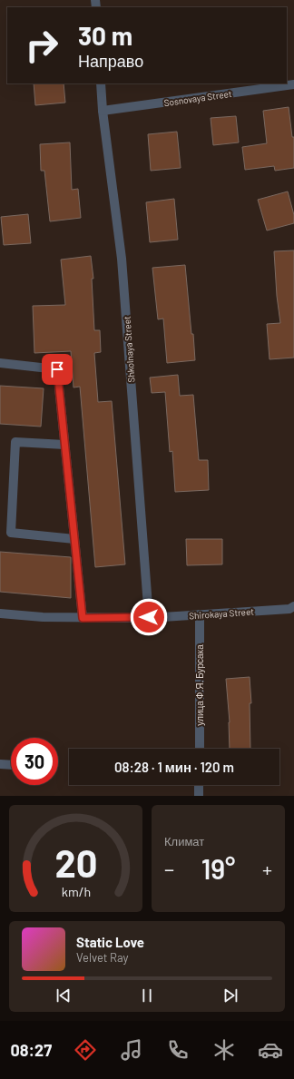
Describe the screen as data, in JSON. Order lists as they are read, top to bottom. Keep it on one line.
{"streets":{"street":["Sosnovaya Street","Shkolnaya Street","Shirokaya Street","улица Ф.Я. Бурсака"]},"crossings":[["Sosnovaya Street","Shkolnaya Street"],["Shkolnaya Street","Shirokaya Street"],["Shirokaya Street","улица Ф.Я. Бурсака"]],"page":{"turn":["30 m","Направо"],"limit":"30","trip":"08:28 · 1 мин · 120 m","tile":"Климат","heat":["−","19°","+"],"song":["Static Love","Velvet Ray"],"tabs":"08:27","gauge":["20","km/h"]}}
